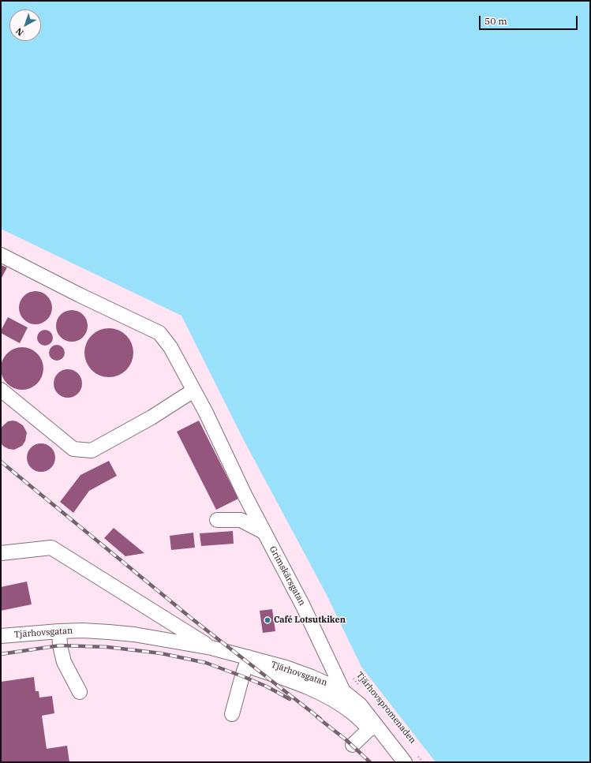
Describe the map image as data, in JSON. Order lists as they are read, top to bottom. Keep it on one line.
{"streets":{"street":["Grimskärsgatan","Tjärhovsgatan"],"path":["Tjärhovspromenaden"]},"crossings":[["Grimskärsgatan","Tjärhovsgatan"],["Tjärhovsgatan","Tjärhovspromenaden"]],"places":["Café Lotsutkiken"],"scale_bar":"50 m","north":"bottom left"}
